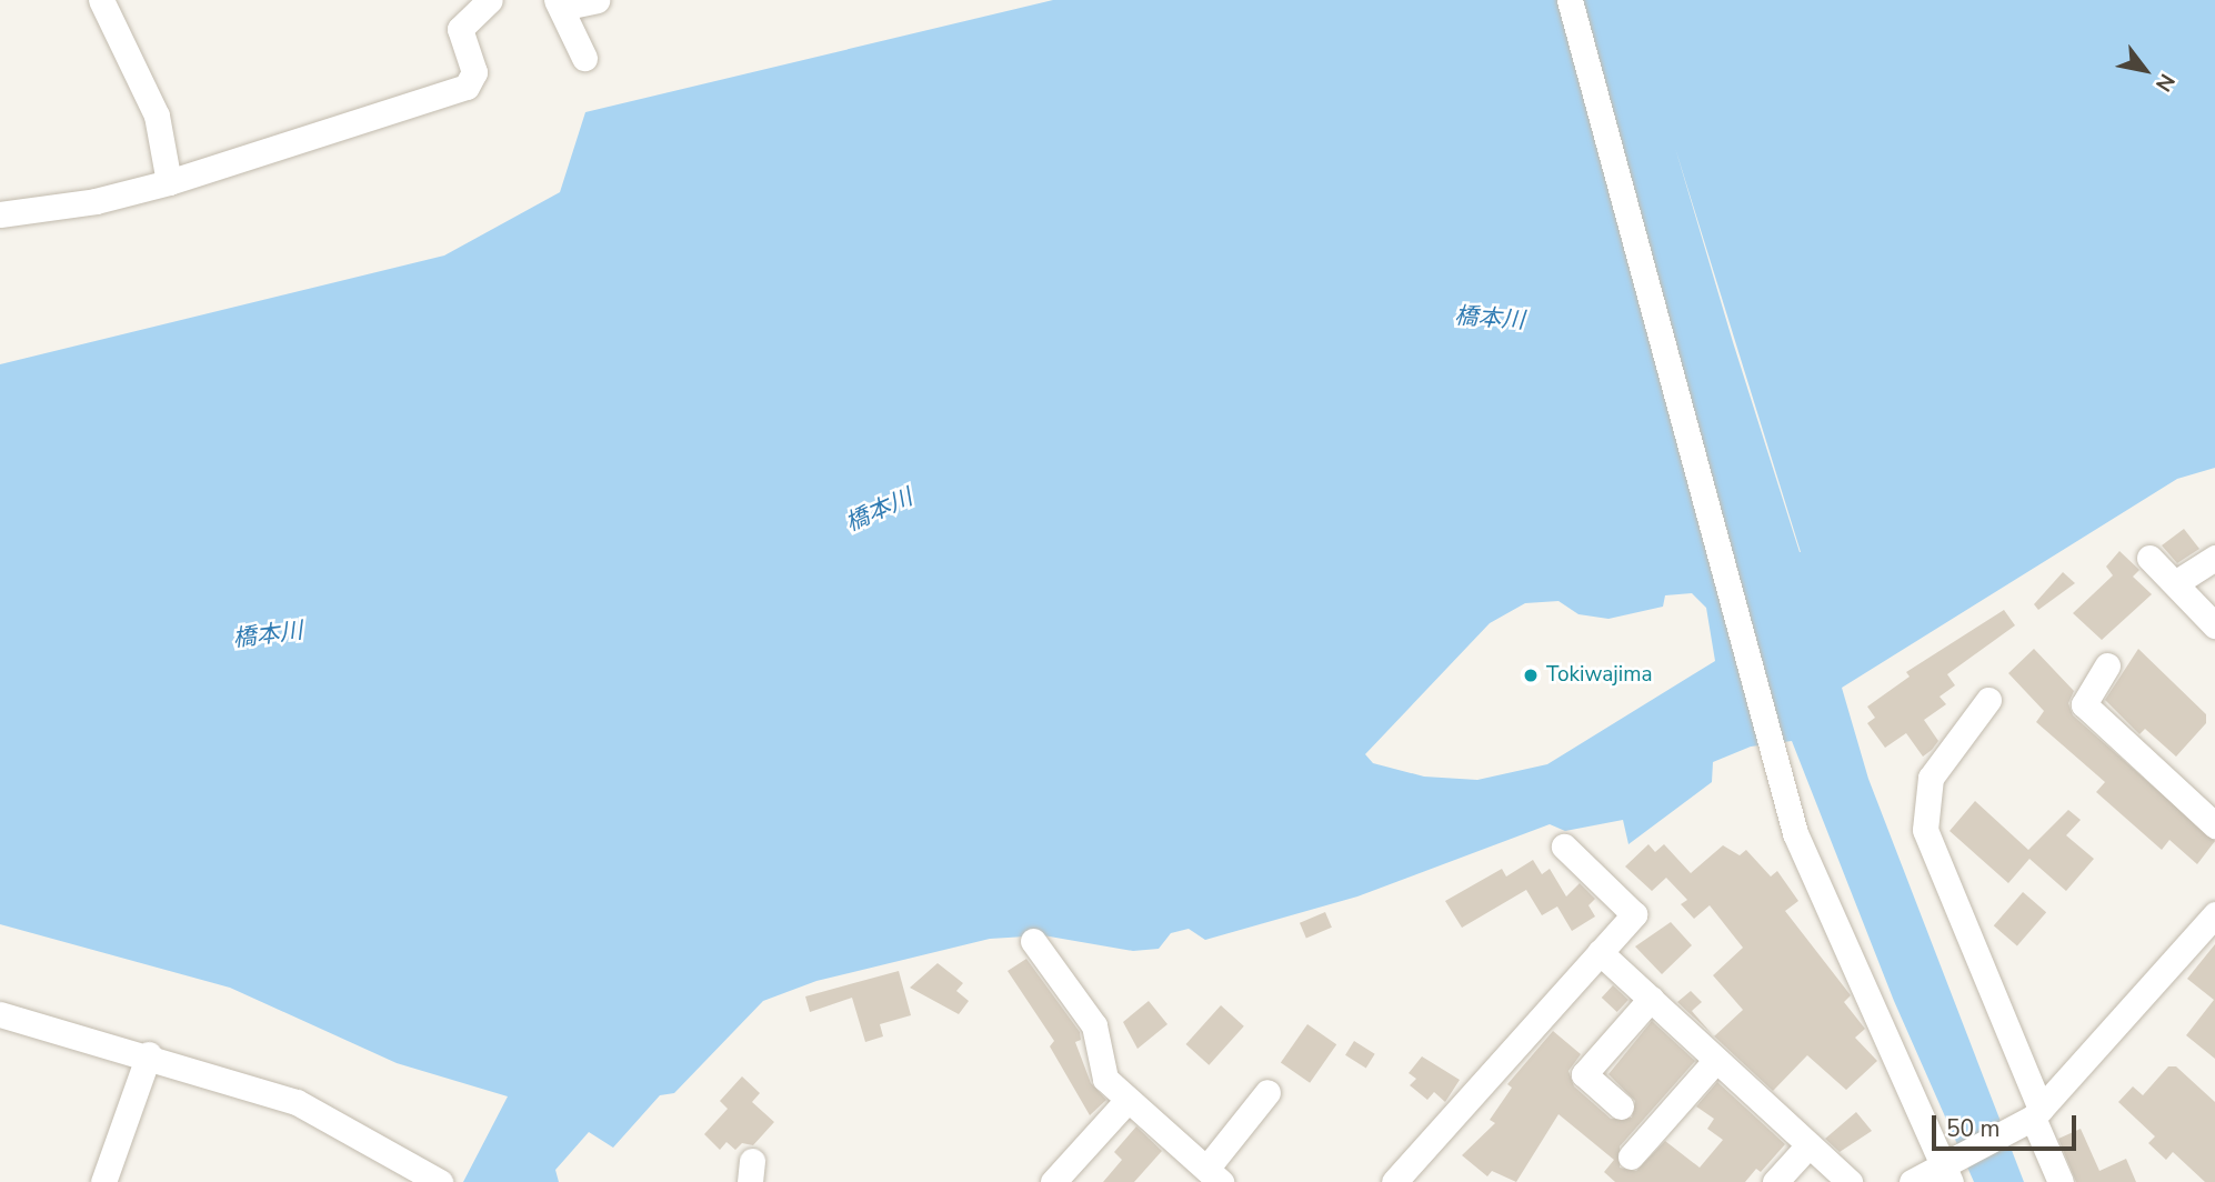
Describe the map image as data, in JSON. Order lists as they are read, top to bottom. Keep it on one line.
{"water":["橋本川"],"places":["Tokiwajima"],"scale_bar":"50 m","north":"bottom right"}
